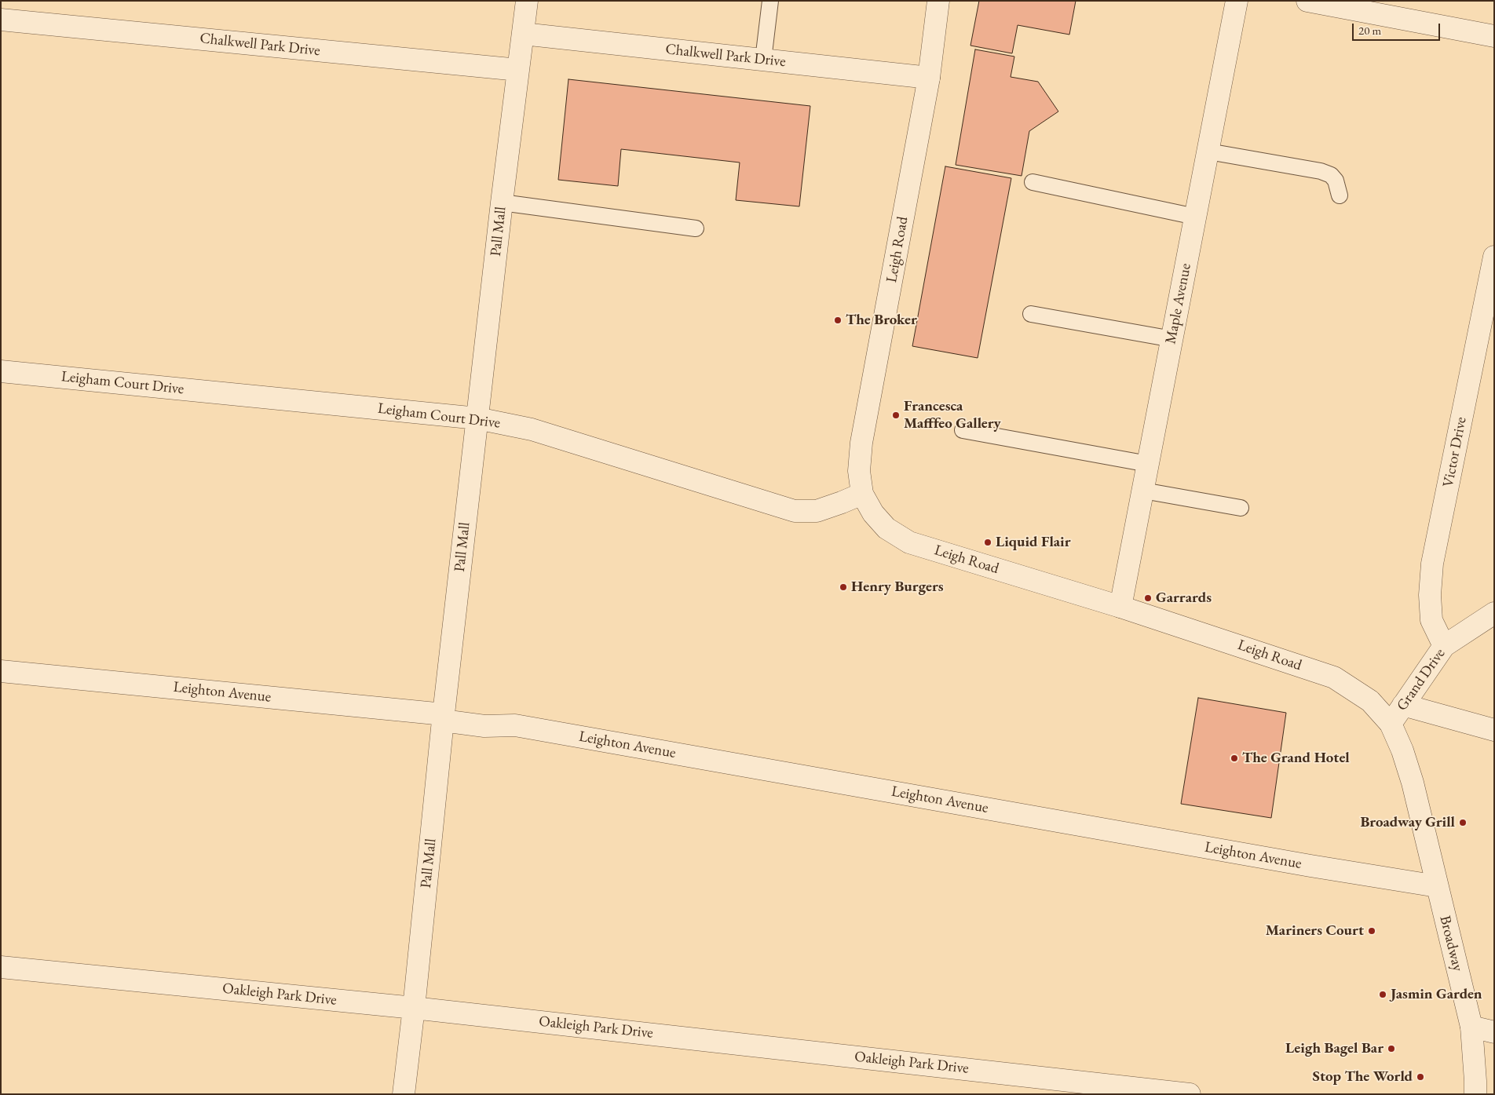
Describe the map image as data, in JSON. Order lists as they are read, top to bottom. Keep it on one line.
{"streets":{"street":["Chalkwell Park Drive","Pall Mall","Leigh Road","Maple Avenue","Leigham Court Drive","Victor Drive","Grand Drive","Leighton Avenue","Broadway","Oakleigh Park Drive"]},"crossings":[["Chalkwell Park Drive","Pall Mall"],["Chalkwell Park Drive","Leigh Road"],["Pall Mall","Leigham Court Drive"],["Pall Mall","Leighton Avenue"],["Pall Mall","Oakleigh Park Drive"],["Leigh Road","Maple Avenue"],["Leigh Road","Leigham Court Drive"],["Leigh Road","Grand Drive"],["Leigh Road","Leighton Avenue"],["Leigh Road","Broadway"],["Victor Drive","Grand Drive"],["Leighton Avenue","Broadway"]],"places":["The Broker","Francesca Mafffeo Gallery","Liquid Flair","Henry Burgers","Garrards","The Grand Hotel","Broadway Grill","Mariners Court","Jasmin Garden","Leigh Bagel Bar","Stop The World"],"scale_bar":"20 m"}
